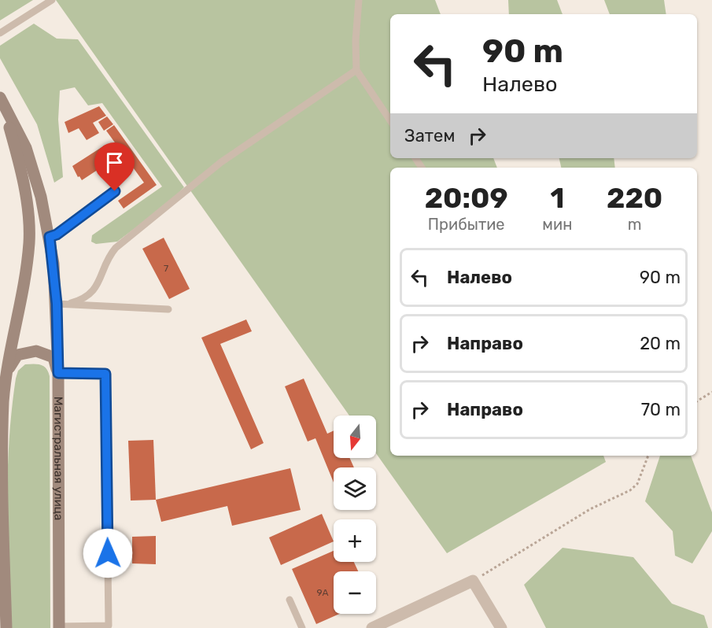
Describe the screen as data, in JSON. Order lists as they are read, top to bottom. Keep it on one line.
{"streets":{"main road":["Магистральная улица"]},"house_numbers":["7","9А"],"north":"bottom","page":{"turn":["90 m","Налево"],"then":"Затем","eta":["20:09","Прибытие","1","мин","220","m"],"list":[{"name":"Налево","value":"90 m"},{"name":"Направо","value":"20 m"},{"name":"Направо","value":"70 m"}],"map_buttons":["+","−"]}}
